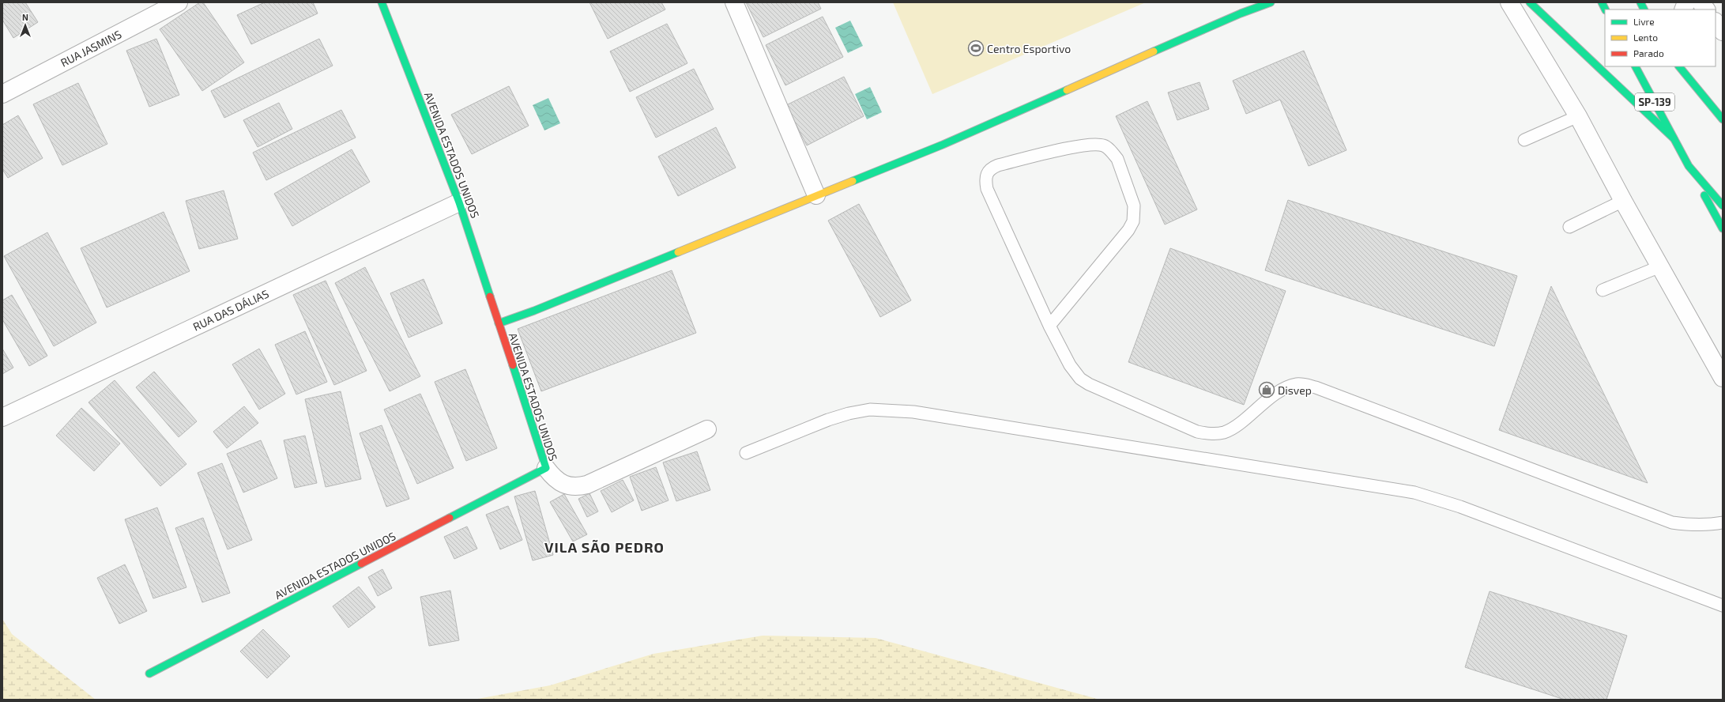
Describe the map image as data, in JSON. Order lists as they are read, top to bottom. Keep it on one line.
{"streets":{"street":["RUA JASMINS","SP-139","AVENIDA ESTADOS UNIDOS","RUA DAS DÁLIAS"]},"crossings":[["AVENIDA ESTADOS UNIDOS","RUA DAS DÁLIAS"]],"districts":["VILA SÃO PEDRO"],"places":{"sports":["Centro Esportivo"],"shop":["Disvep"]},"legend":["Livre","Lento","Parado"],"north":"top"}
